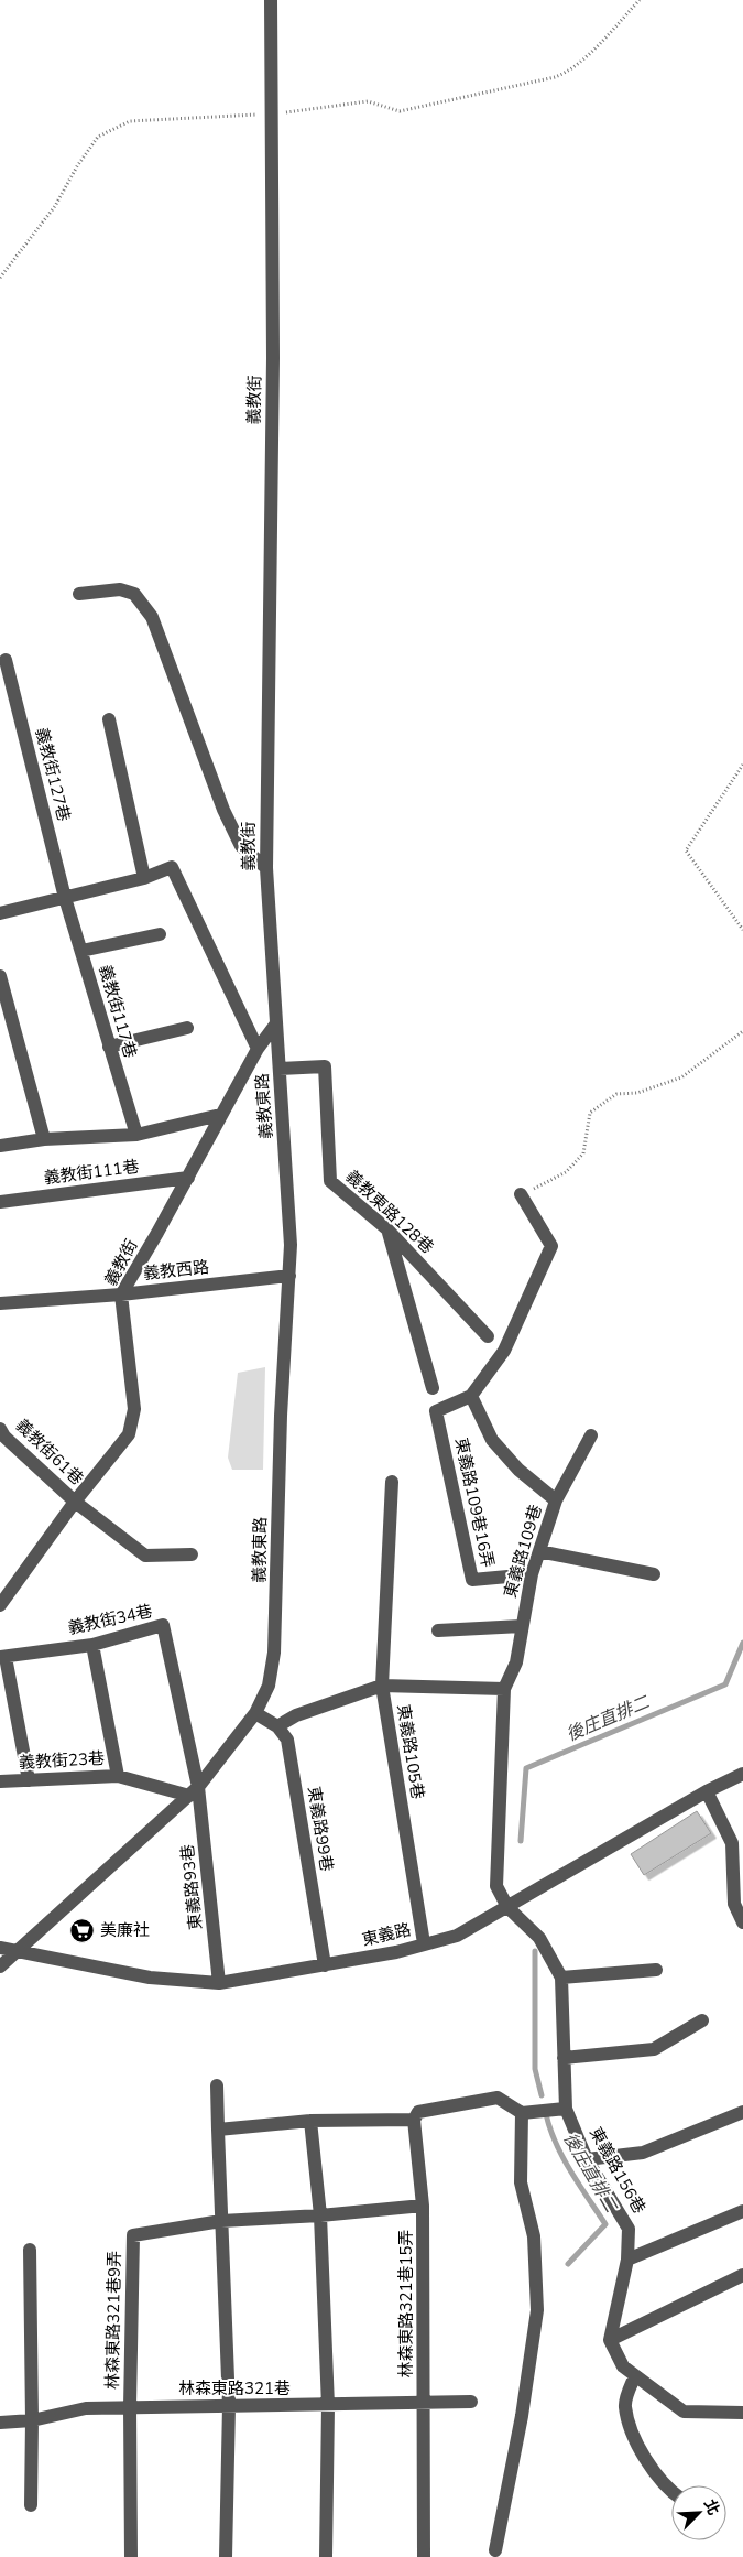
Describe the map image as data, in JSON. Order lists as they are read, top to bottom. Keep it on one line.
{"streets":{"street":["義教街","義教街127巷","義教街117巷","義教東路","義教街111巷","義教東路128巷","義教西路","義教街61巷","東義路109巷16弄","東義路109巷","義教街34巷","東義路105巷","義教街23巷","東義路99巷","東義路93巷","東義路","東義路156巷","林森東路321巷15弄","林森東路321巷9弄","林森東路321巷"]},"crossings":[["義教街","義教東路"],["義教街","義教街111巷"],["義教街","義教西路"],["義教街","義教街61巷"],["義教街127巷","義教街117巷"],["義教東路","義教東路128巷"],["義教東路","義教西路"],["義教東路","義教街34巷"],["義教東路","義教街23巷"],["義教東路","東義路93巷"],["義教東路","東義路"],["東義路109巷16弄","東義路109巷"],["東義路109巷","東義路105巷"],["東義路109巷","東義路"],["東義路109巷","東義路156巷"],["義教街34巷","義教街23巷"],["義教街34巷","東義路93巷"],["東義路105巷","東義路"],["義教街23巷","東義路93巷"],["東義路99巷","東義路"],["東義路93巷","東義路"],["東義路","東義路156巷"],["林森東路321巷15弄","林森東路321巷"],["林森東路321巷9弄","林森東路321巷"]],"water":["後庄直排二"],"places":{"supermarket":["美廉社"]},"north":"top right"}
